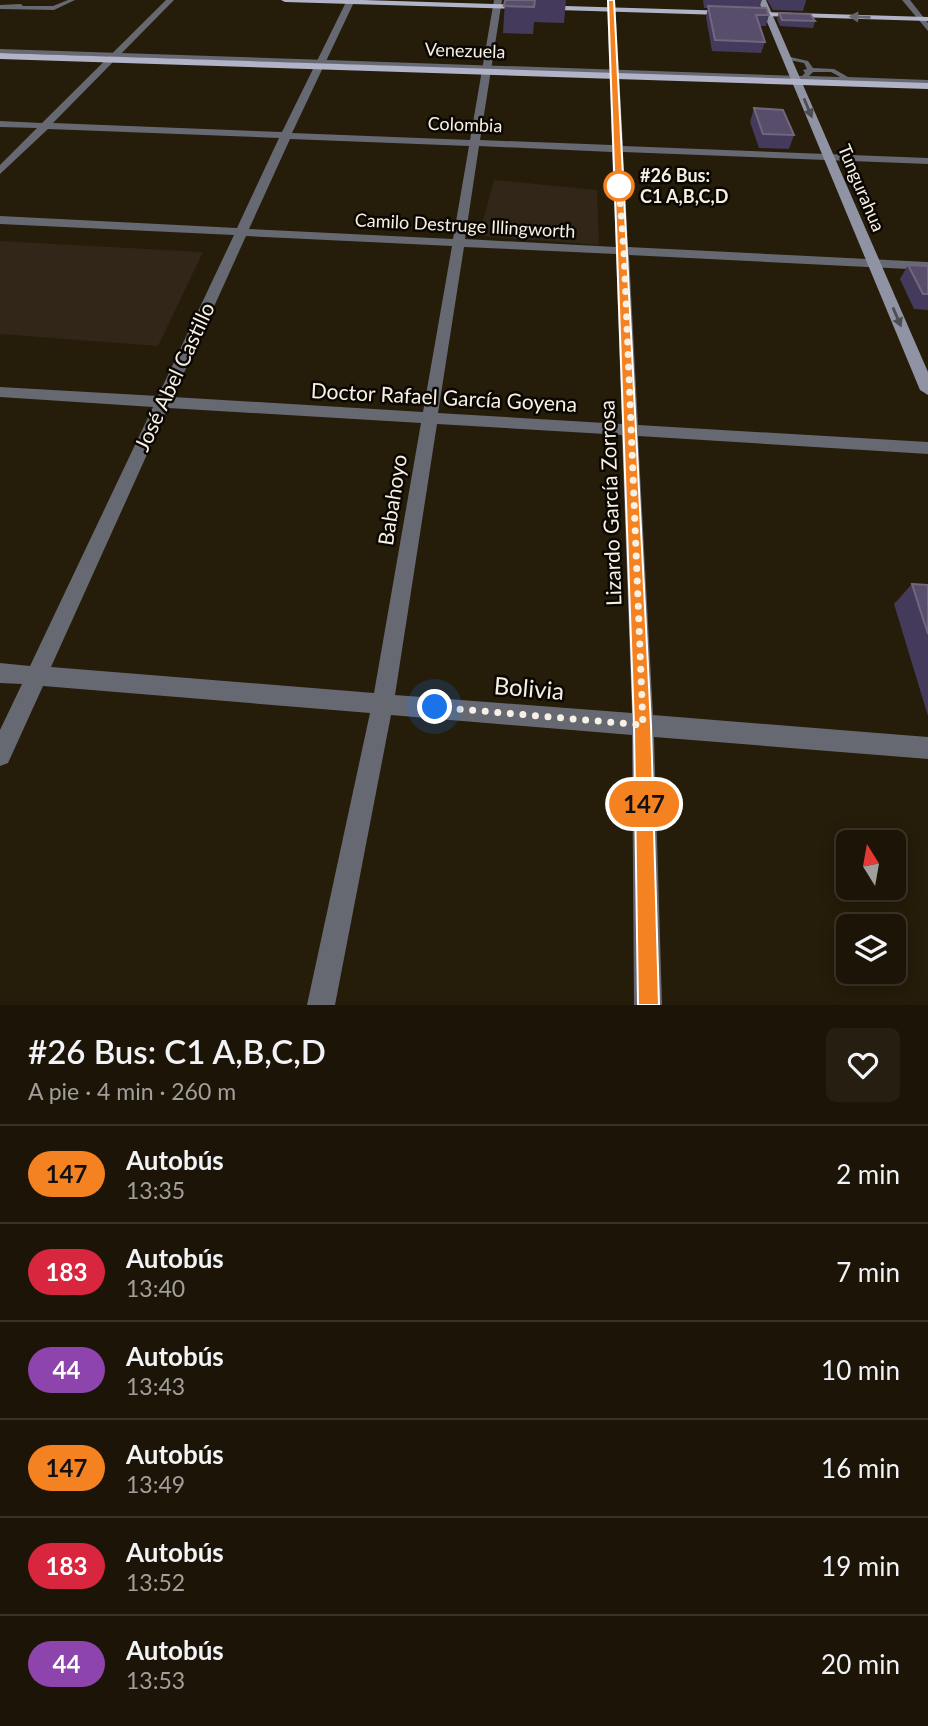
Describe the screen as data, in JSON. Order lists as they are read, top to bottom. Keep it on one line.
{"streets":{"main road":["Venezuela","Tungurahua"],"street":["Colombia","Camilo Destruge Illingworth","José Abel Castillo","Doctor Rafael García Goyena","Babahoyo","Lizardo García Zorrosa","Bolivia"]},"crossings":[["Venezuela","Tungurahua"],["Venezuela","José Abel Castillo"],["Venezuela","Babahoyo"],["Venezuela","Lizardo García Zorrosa"],["Colombia","Tungurahua"],["Colombia","José Abel Castillo"],["Colombia","Babahoyo"],["Colombia","Lizardo García Zorrosa"],["Tungurahua","Camilo Destruge Illingworth"],["Camilo Destruge Illingworth","José Abel Castillo"],["Camilo Destruge Illingworth","Babahoyo"],["Camilo Destruge Illingworth","Lizardo García Zorrosa"],["José Abel Castillo","Doctor Rafael García Goyena"],["José Abel Castillo","Bolivia"],["Doctor Rafael García Goyena","Babahoyo"],["Doctor Rafael García Goyena","Lizardo García Zorrosa"],["Babahoyo","Bolivia"],["Lizardo García Zorrosa","Bolivia"]],"one_way":["Tungurahua"],"places":["#26 Bus: C1 A,B,C,D"],"lines":["bus line 147"],"north":"top","page":{"on_map":"147","heading":["#26 Bus: C1 A,B,C,D","A pie · 4 min · 260 m"],"list":[{"mark":"147","name":"Autobús","note":"13:35","value":"2 min"},{"mark":"183","name":"Autobús","note":"13:40","value":"7 min"},{"mark":"44","name":"Autobús","note":"13:43","value":"10 min"},{"mark":"147","name":"Autobús","note":"13:49","value":"16 min"},{"mark":"183","name":"Autobús","note":"13:52","value":"19 min"},{"mark":"44","name":"Autobús","note":"13:53","value":"20 min"}]}}
